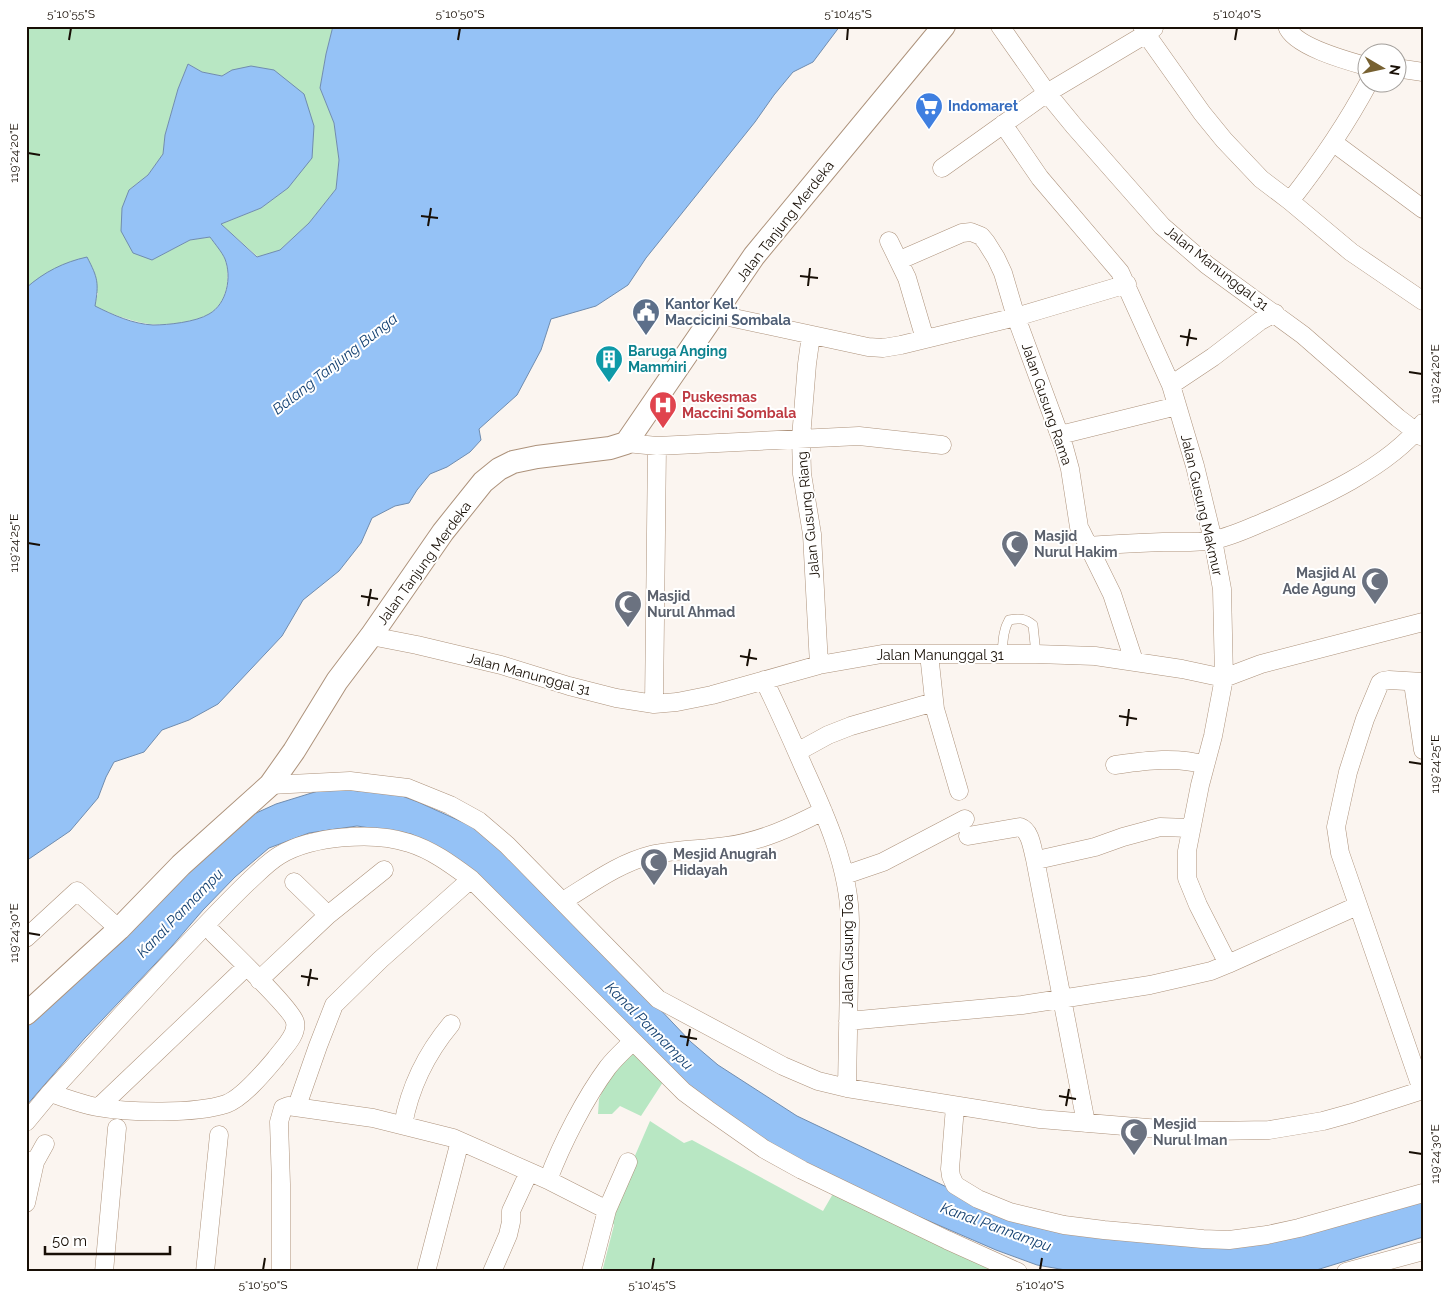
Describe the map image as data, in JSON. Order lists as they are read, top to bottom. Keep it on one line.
{"streets":{"street":["Jalan Tanjung Merdeka","Jalan Manunggal 31","Jalan Gusung Rama","Jalan Gusung Makmur","Jalan Gusung Riang","Jalan Gusung Toa"]},"crossings":[["Jalan Tanjung Merdeka","Jalan Manunggal 31"],["Jalan Manunggal 31","Jalan Gusung Rama"],["Jalan Manunggal 31","Jalan Gusung Makmur"],["Jalan Manunggal 31","Jalan Gusung Riang"],["Jalan Manunggal 31","Jalan Gusung Toa"]],"water":["Balang Tanjung Bunga","Kanal Pannampu"],"places":{"supermarket":["Indomaret"],"public building":["Kantor Kel. Maccicini Sombala"],"building":["Baruga Anging Mammiri"],"hospital":["Puskesmas Maccini Sombala"],"mosque":["Masjid Nurul Hakim","Masjid Al Ade Agung","Masjid Nurul Ahmad","Mesjid Anugrah Hidayah","Mesjid Nurul Iman"]},"scale_bar":"50 m","north":"right","coordinates":["5°10'55\"S","5°10'50\"S","5°10'45\"S","5°10'40\"S","119°24'20\"E","119°24'25\"E","119°24'30\"E"]}
